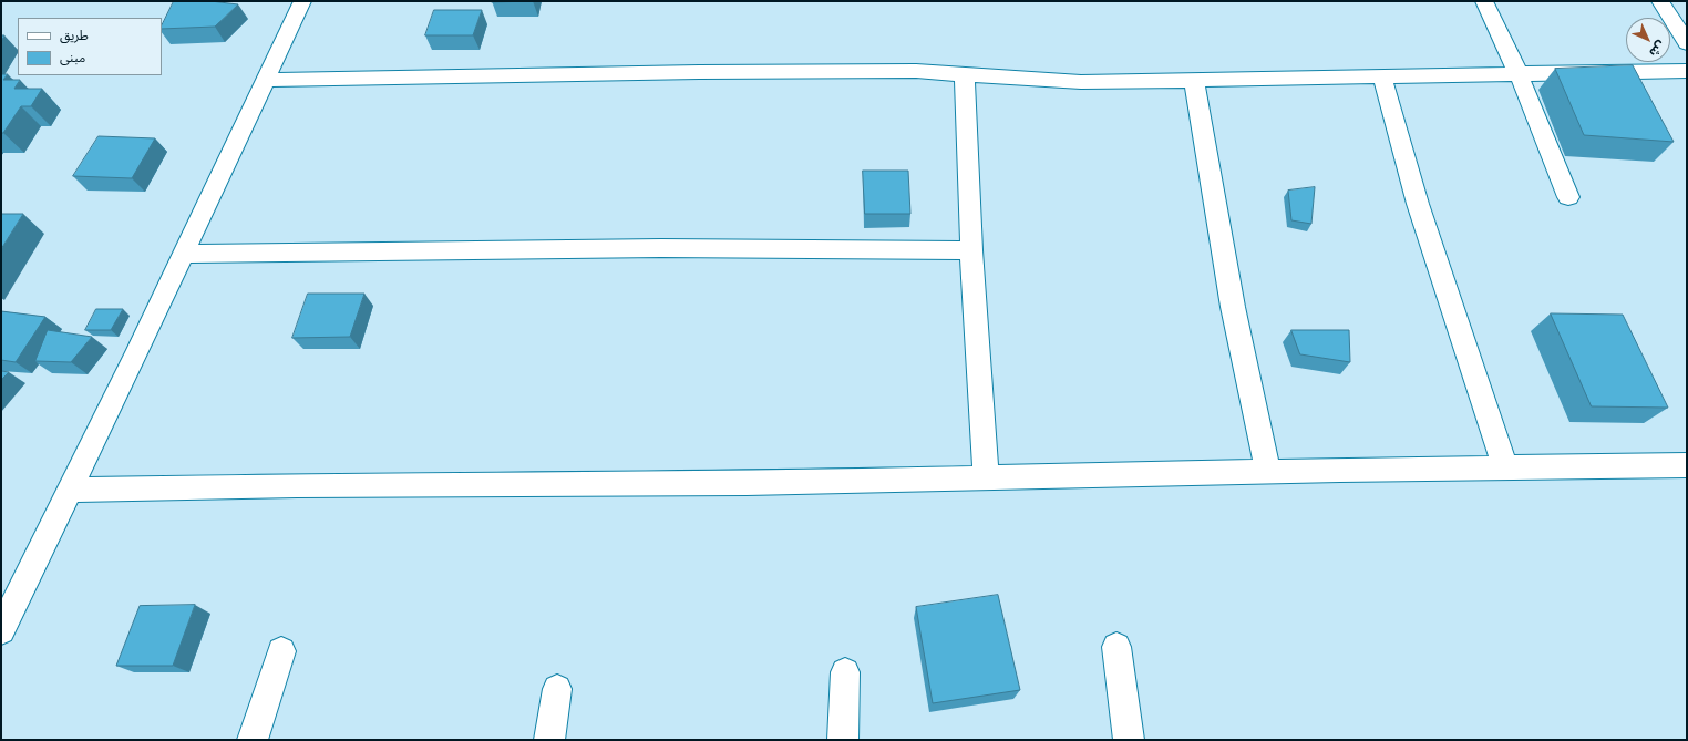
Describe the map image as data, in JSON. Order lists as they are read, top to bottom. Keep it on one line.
{"legend":["طريق","مبنى"],"north":"bottom right"}
